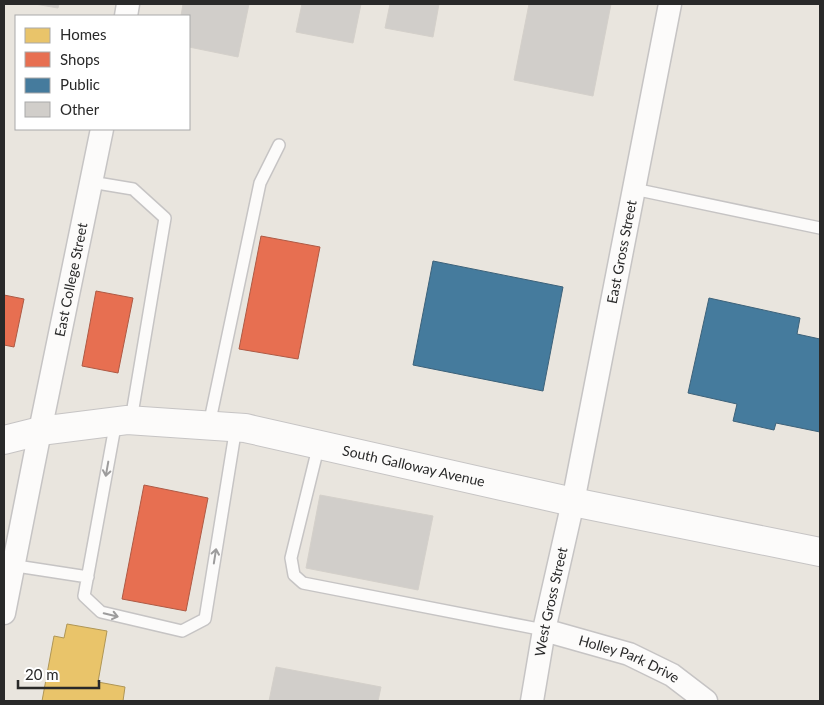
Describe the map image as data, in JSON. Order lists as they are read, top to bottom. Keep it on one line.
{"streets":{"main road":["South Galloway Avenue"],"street":["East Gross Street","East College Street","West Gross Street","Holley Park Drive"]},"crossings":[["East Gross Street","South Galloway Avenue"],["East Gross Street","West Gross Street"],["East College Street","South Galloway Avenue"],["South Galloway Avenue","West Gross Street"],["West Gross Street","Holley Park Drive"]],"legend":["Homes","Shops","Public","Other"],"scale_bar":"20 m"}
